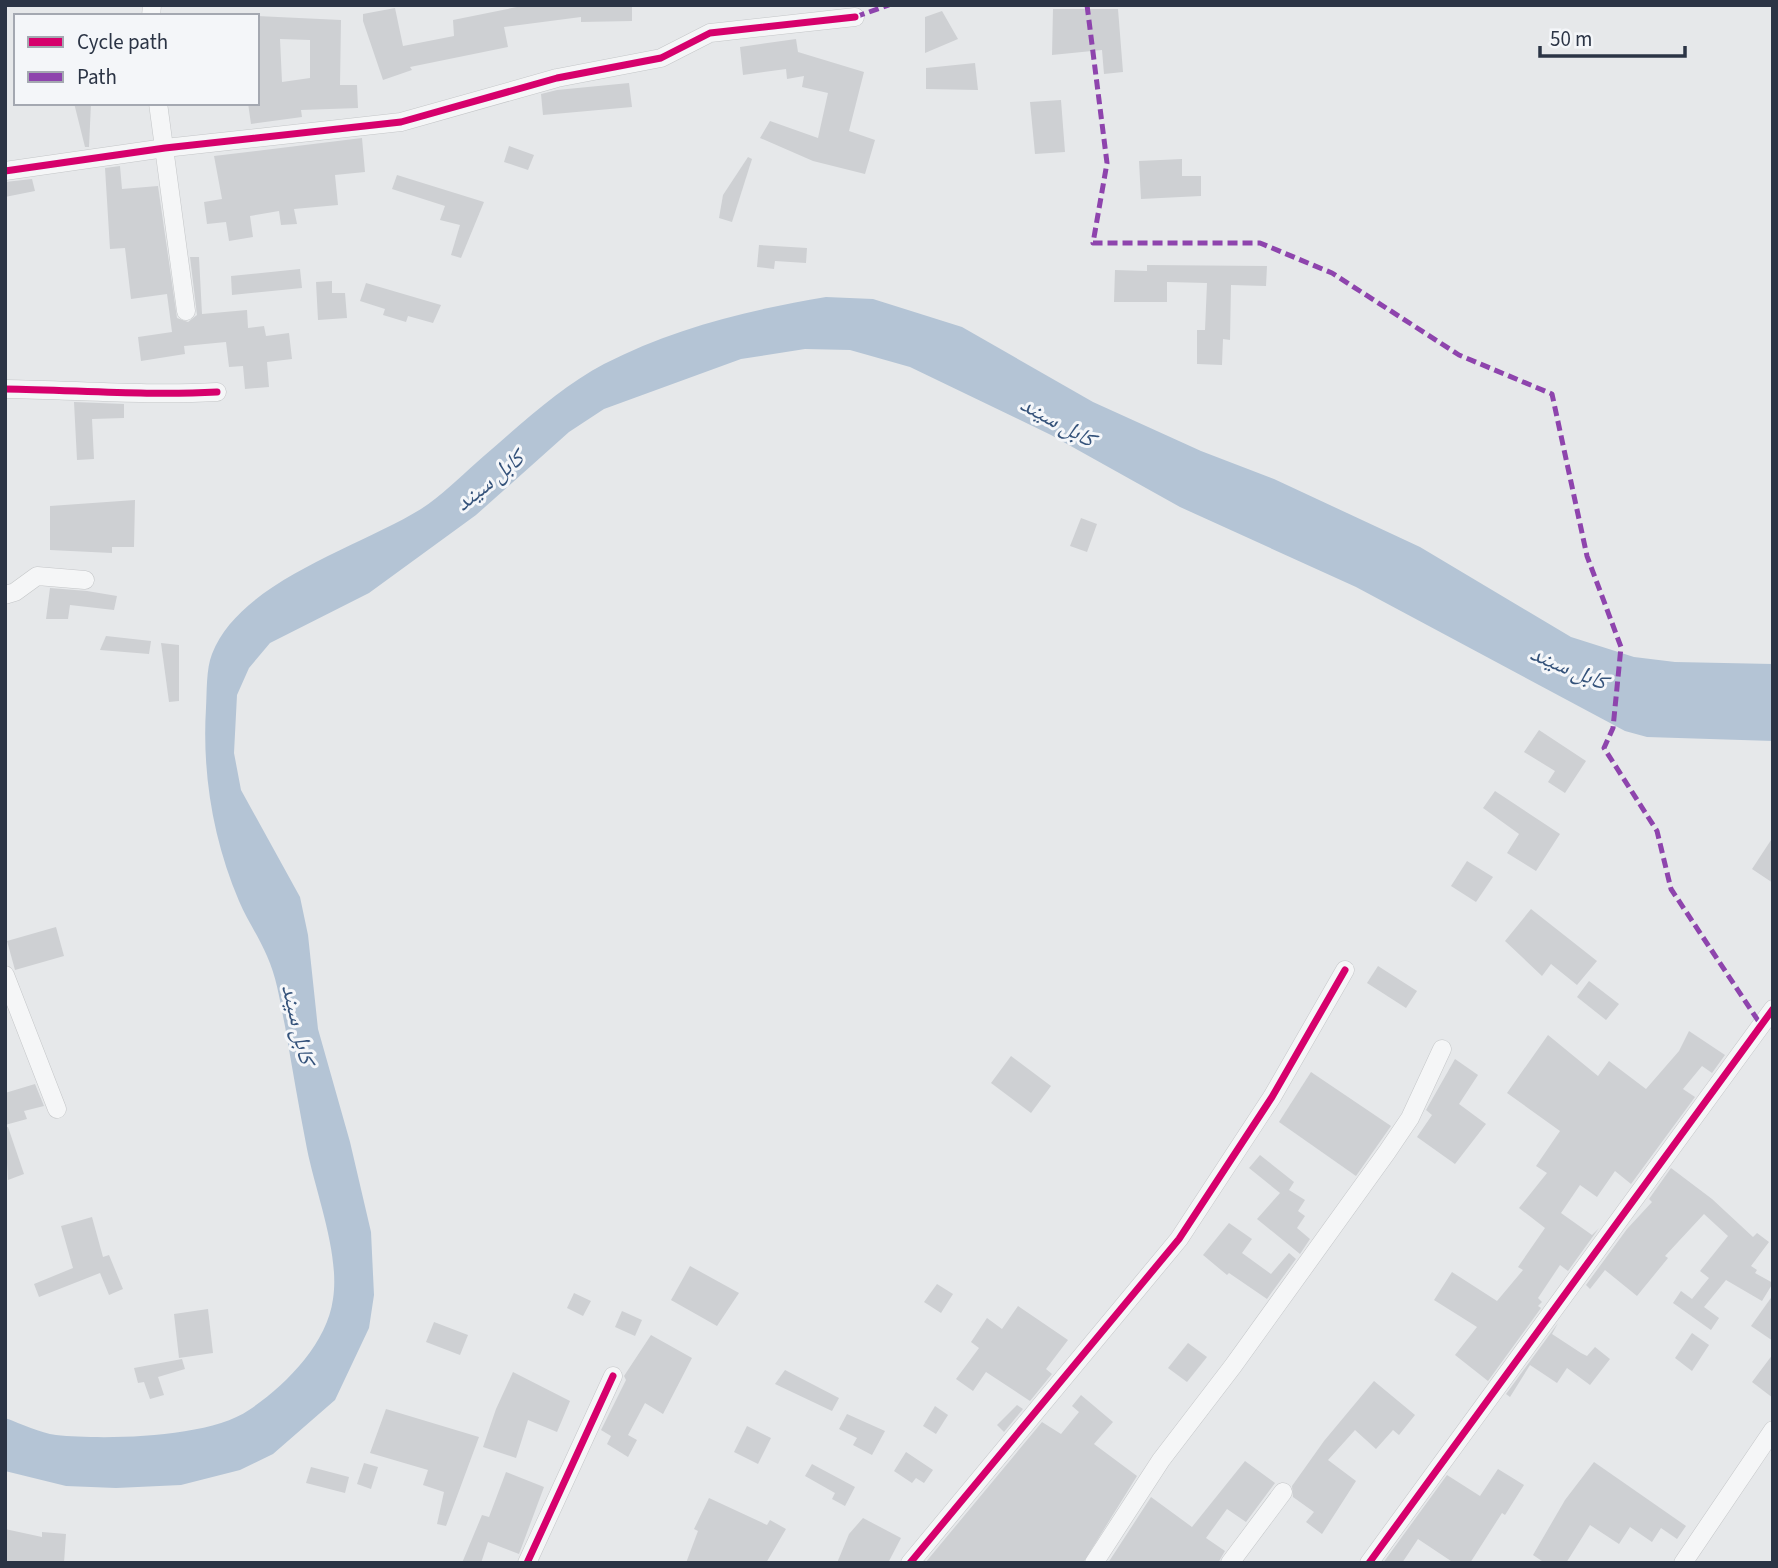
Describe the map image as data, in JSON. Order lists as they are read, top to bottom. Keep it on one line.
{"water":["کابل سيند"],"legend":["Cycle path","Path"],"scale_bar":"50 m"}
